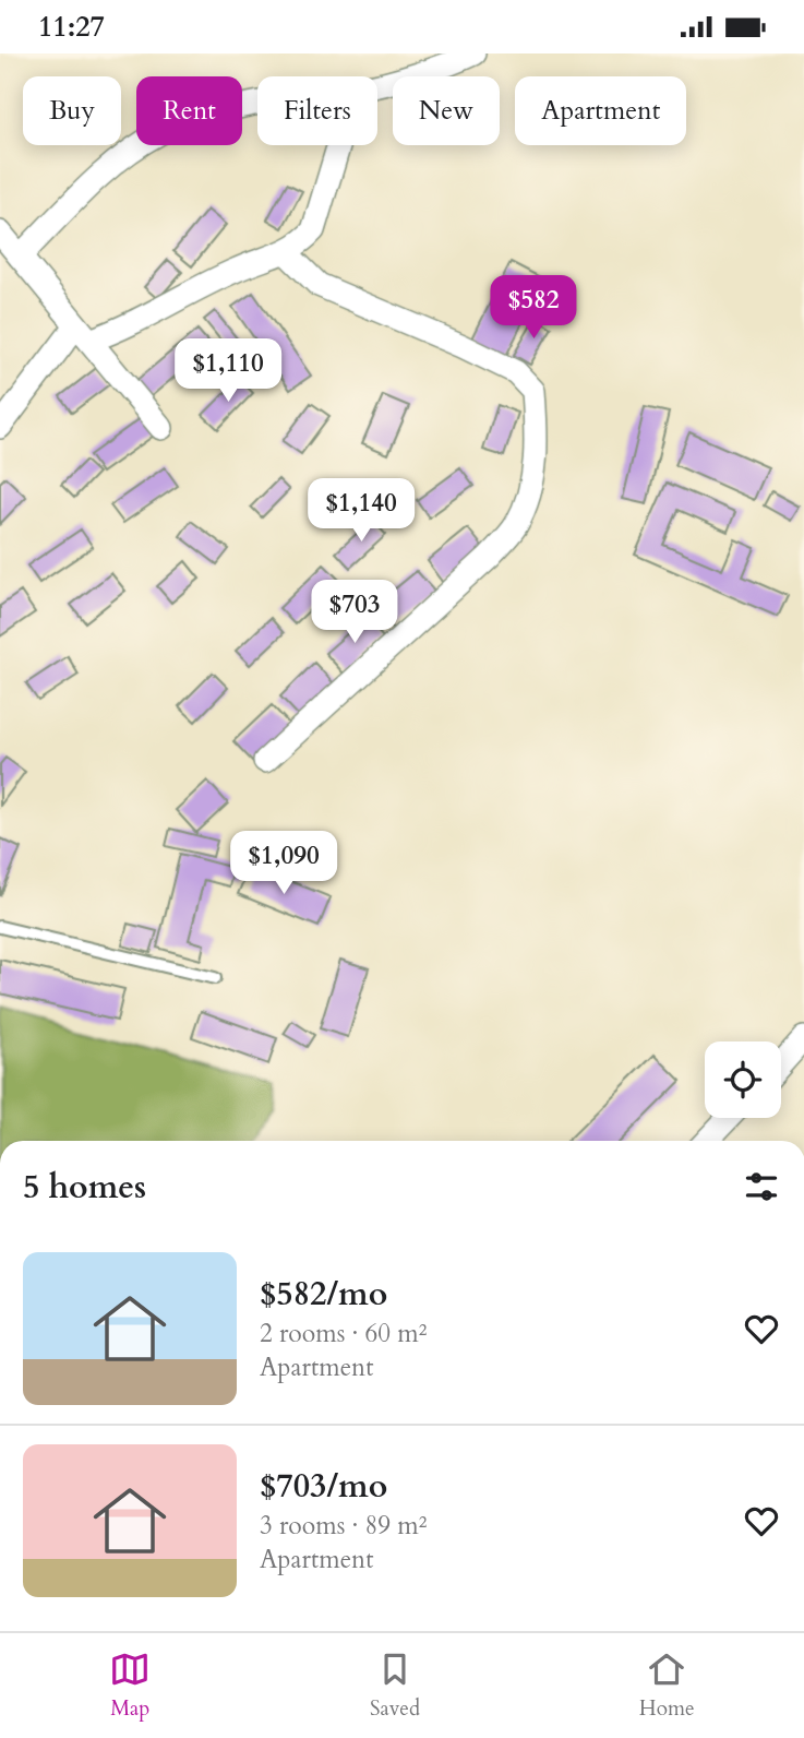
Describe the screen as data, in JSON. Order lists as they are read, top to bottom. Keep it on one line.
{"page":{"status":"11:27","chip":["Buy","Rent","Filters","New","Apartment"],"price":["$582","$1,110","$1,140","$703","$1,090"],"heading":"5 homes","list":[{"name":"$582/mo","note":"2 rooms · 60 m² · Apartment"},{"name":"$703/mo","note":"3 rooms · 89 m² · Apartment"}],"tabs":["Map","Saved","Home"]}}
